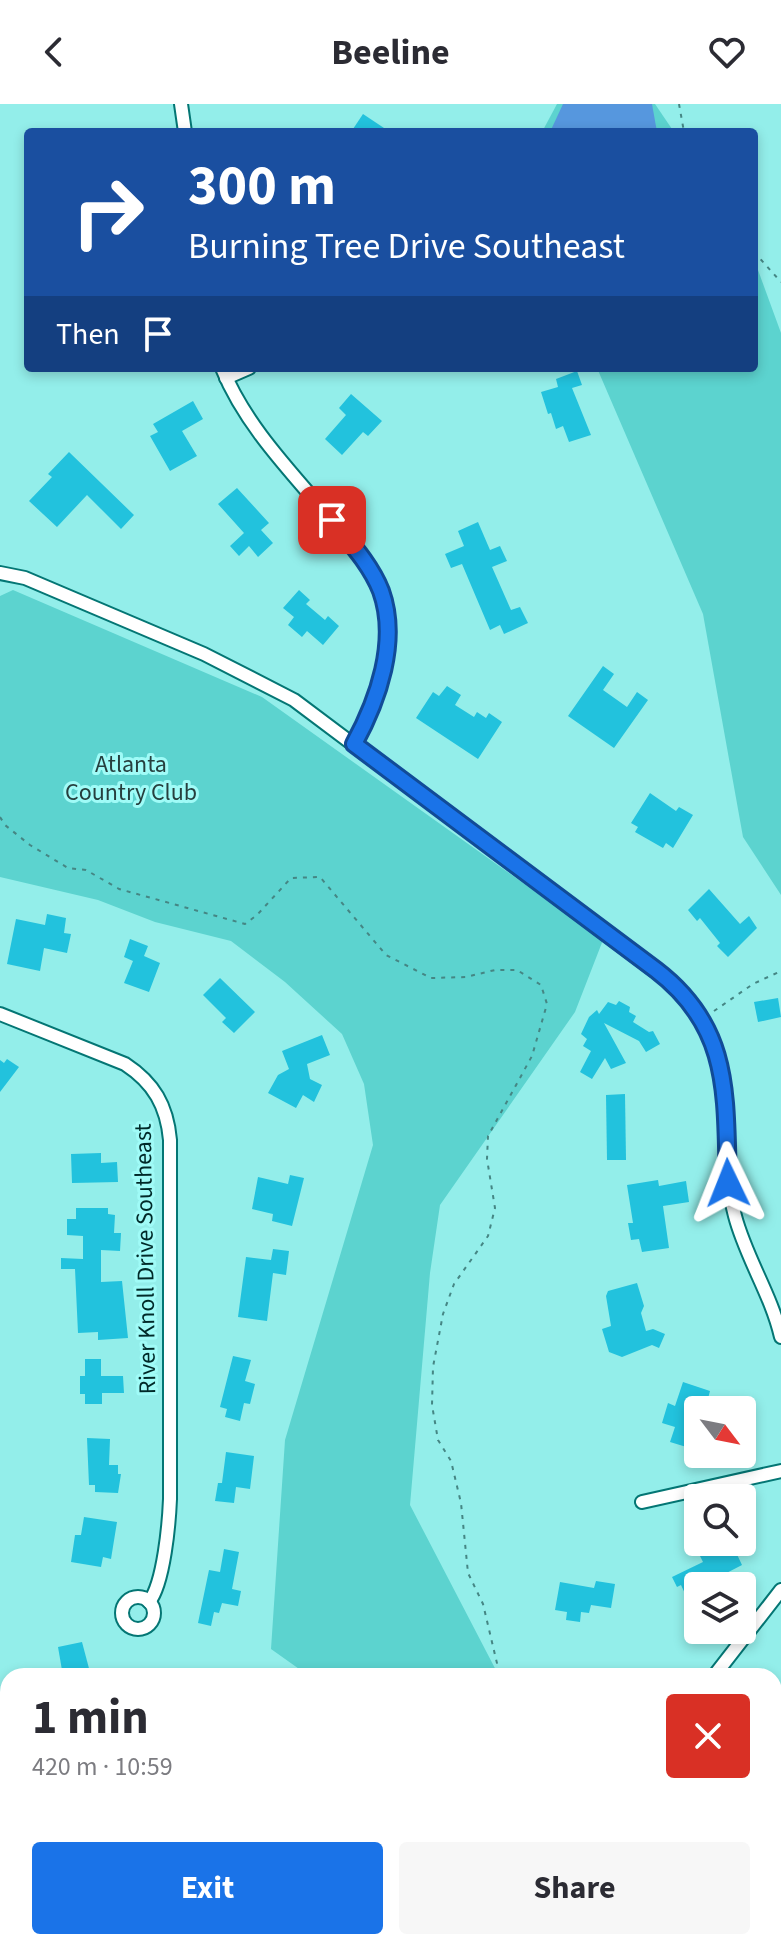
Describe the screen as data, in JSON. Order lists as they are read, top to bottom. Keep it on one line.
{"streets":{"street":["River Knoll Drive Southeast"]},"parks":["Atlanta Country Club"],"north":"bottom right","page":{"header":"Beeline","turn":["300 m","Burning Tree Drive Southeast"],"then":"Then","heading":["1 min","420 m · 10:59"],"buttons":["Exit","Share"]}}
